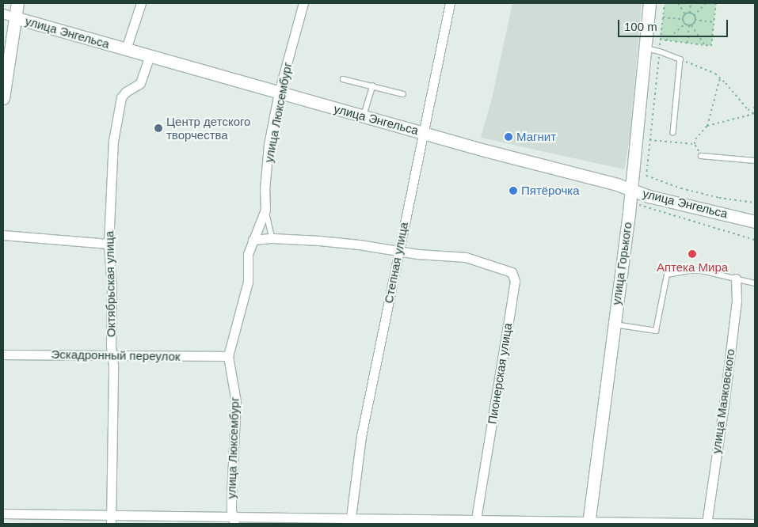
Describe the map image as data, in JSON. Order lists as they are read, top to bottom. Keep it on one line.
{"streets":{"street":["улица Энгельса","улица Люксембург","Степная улица","улица Горького","Октябрьская улица","Эскадронный переулок","Пионерская улица","улица Маяковского"]},"crossings":[["улица Энгельса","улица Люксембург"],["улица Энгельса","Степная улица"],["улица Энгельса","улица Горького"],["улица Энгельса","Октябрьская улица"],["улица Люксембург","Эскадронный переулок"],["Степная улица","Пионерская улица"],["Октябрьская улица","Эскадронный переулок"]],"places":["Центр детского творчества","Магнит","Пятёрочка","Аптека Мира"],"scale_bar":"100 m"}
